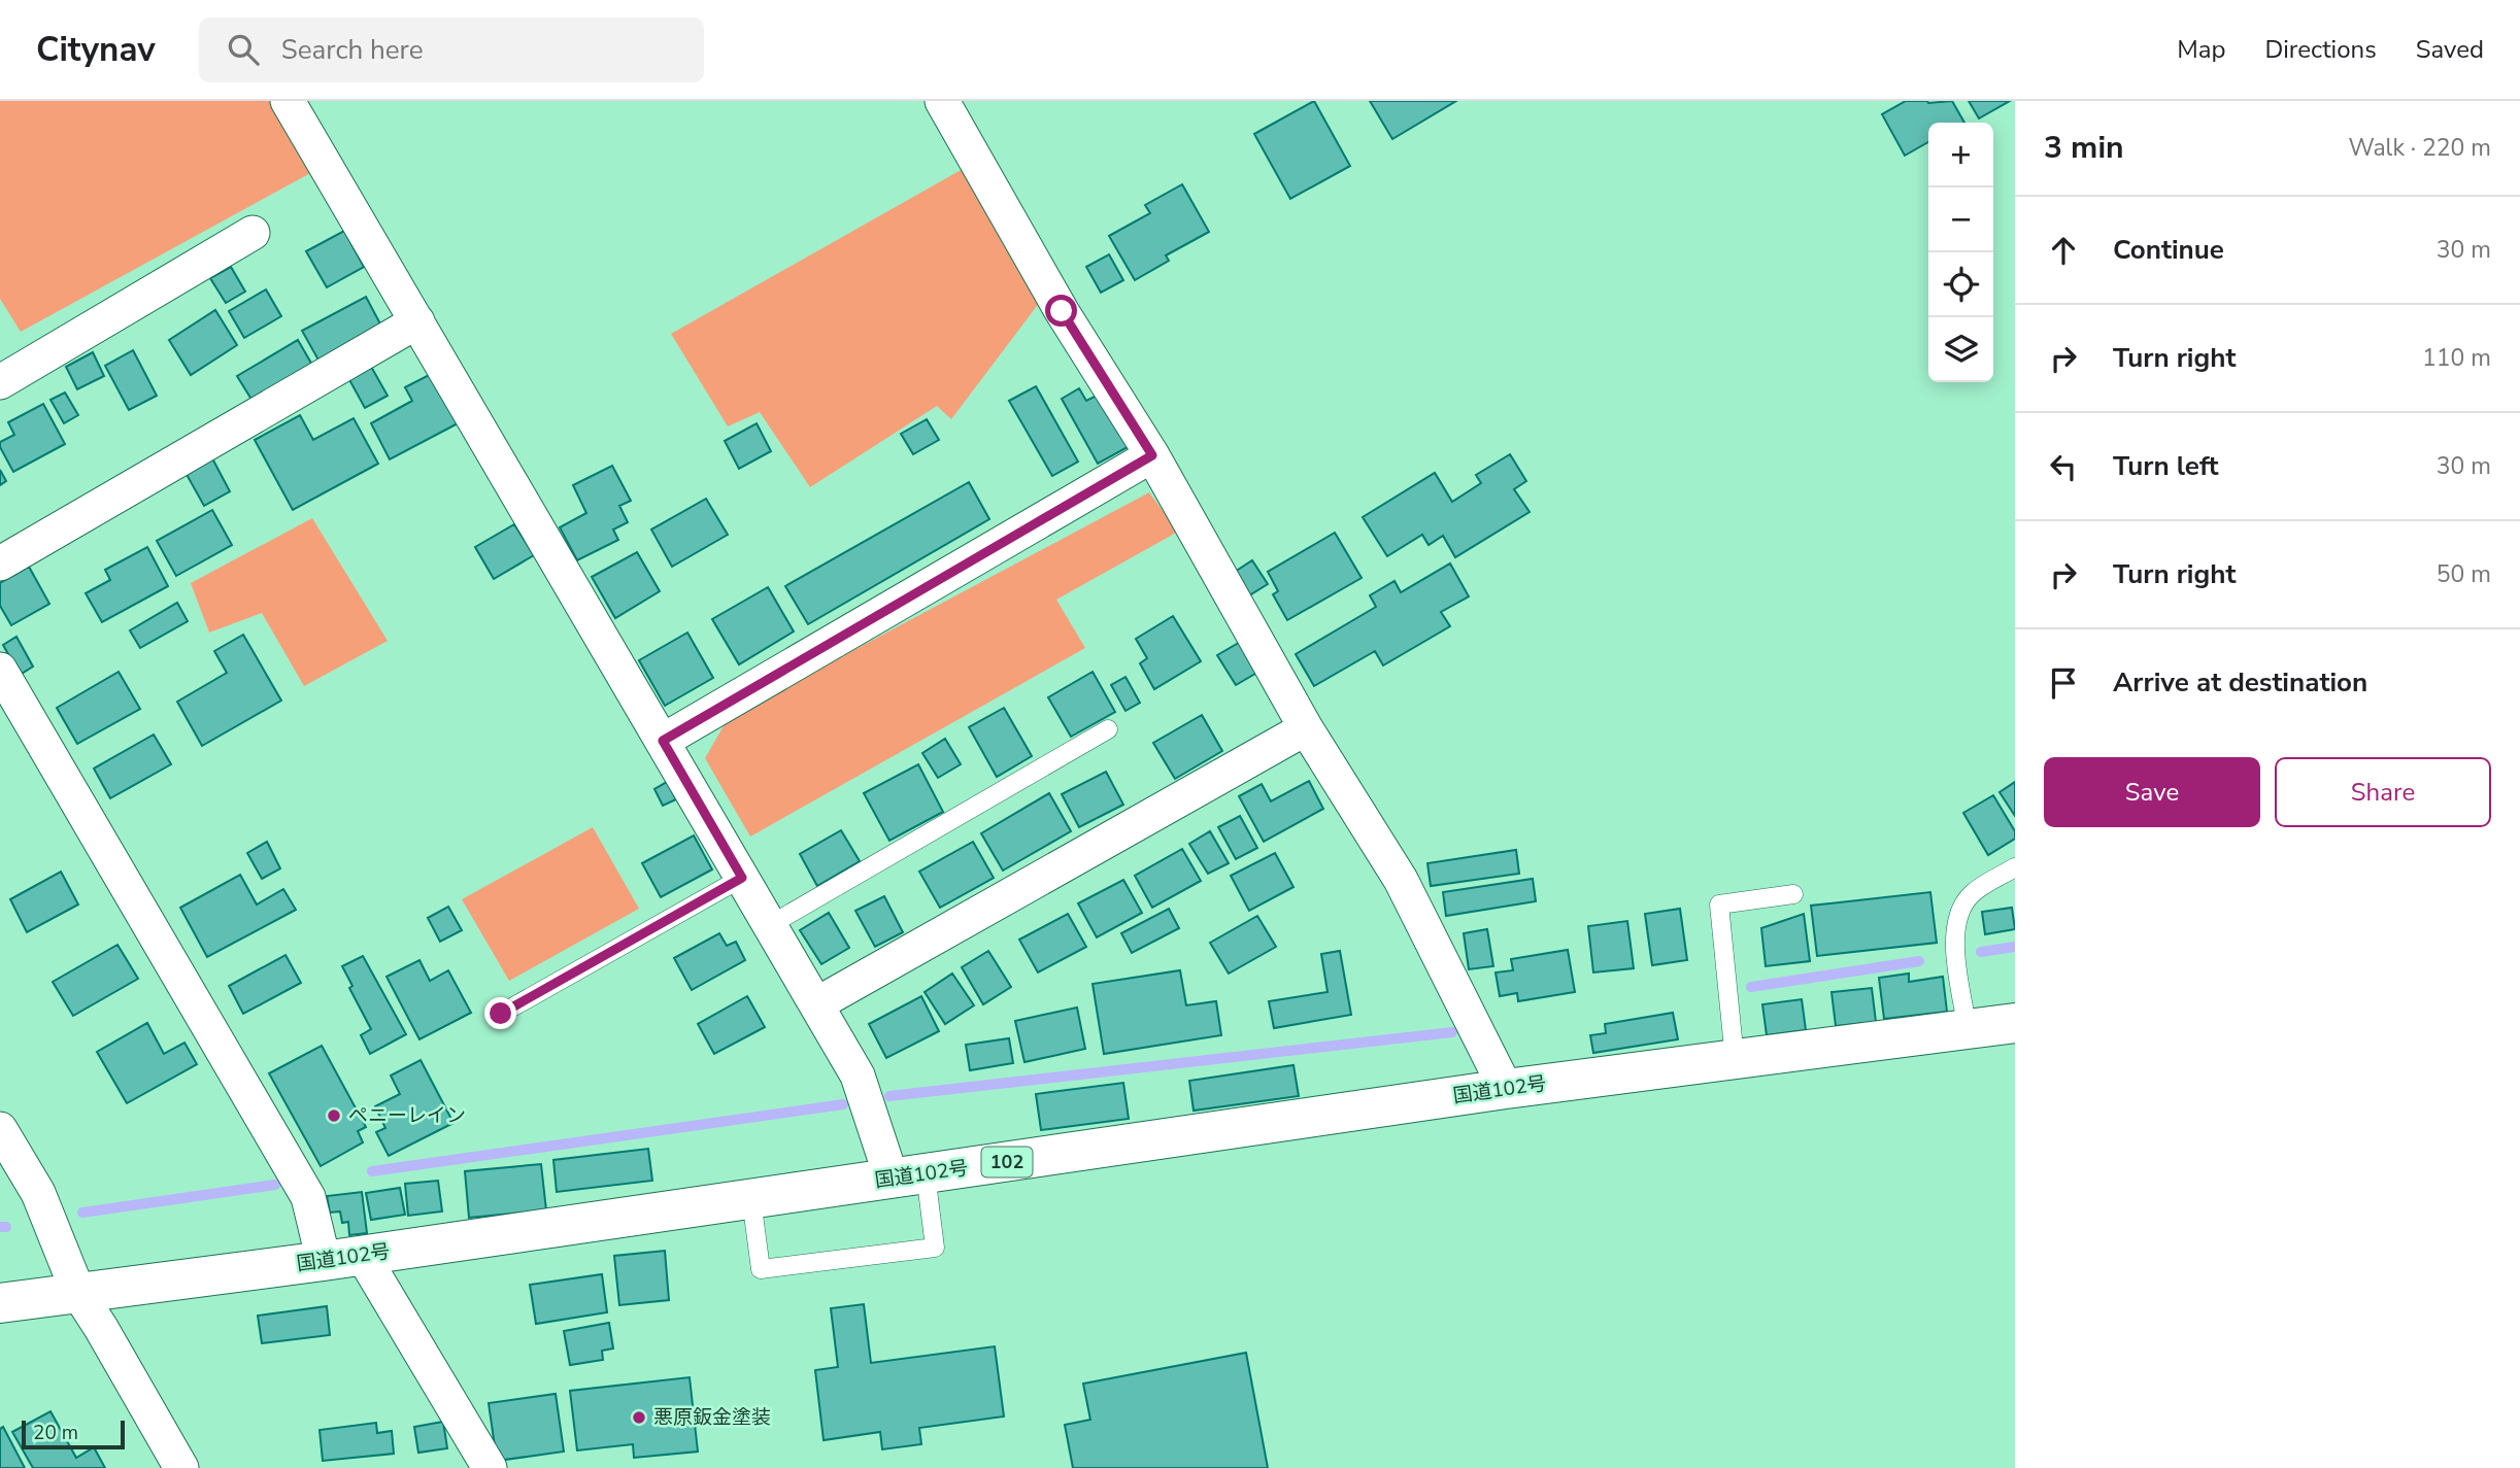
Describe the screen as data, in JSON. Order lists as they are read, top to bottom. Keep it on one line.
{"streets":{"highway":["国道102号","102"]},"places":["ペニーレイン","悪原鈑金塗装"],"scale_bar":"20 m","page":{"header":"Citynav","search":"Search here","nav":["Map","Directions","Saved"],"heading":["3 min","Walk · 220 m"],"map_buttons":["+","−"],"list":[["Continue","30 m"],["Turn right","110 m"],["Turn left","30 m"],["Turn right","50 m"],"Arrive at destination"],"buttons":["Save","Share"],"scale":"20 m"}}
